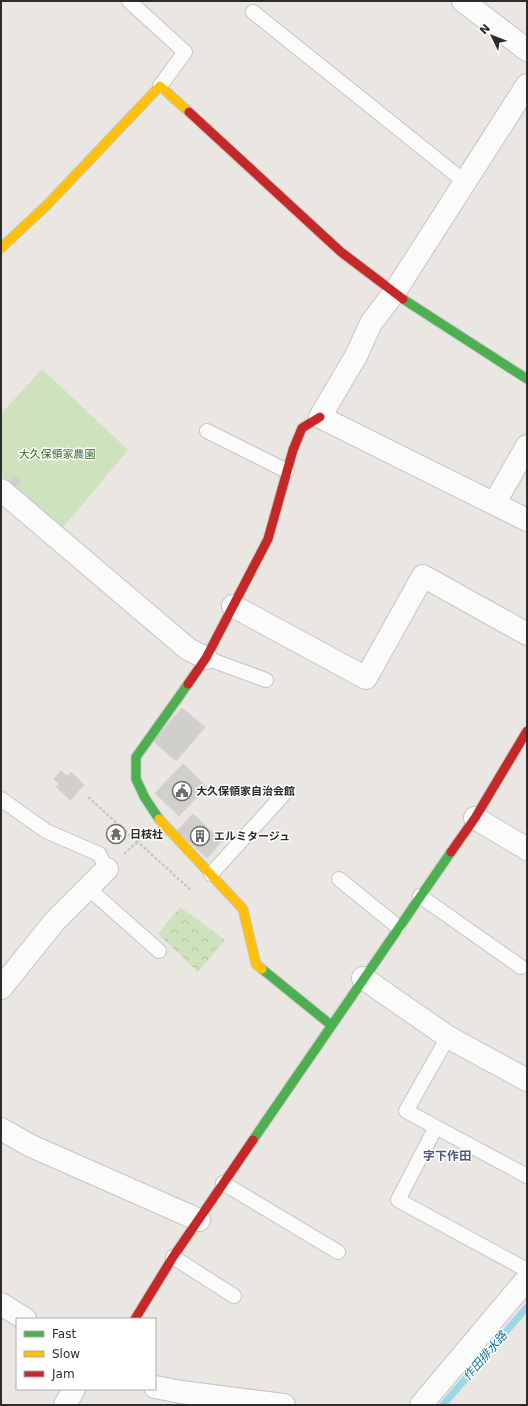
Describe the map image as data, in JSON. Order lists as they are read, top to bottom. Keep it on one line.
{"districts":["字下作田"],"water":["作田排水路"],"parks":["大久保領家農園"],"places":{"public building":["大久保領家自治会館"],"temple":["日枝社"],"building":["エルミタージュ"]},"legend":["Fast","Slow","Jam"],"north":"top left"}
